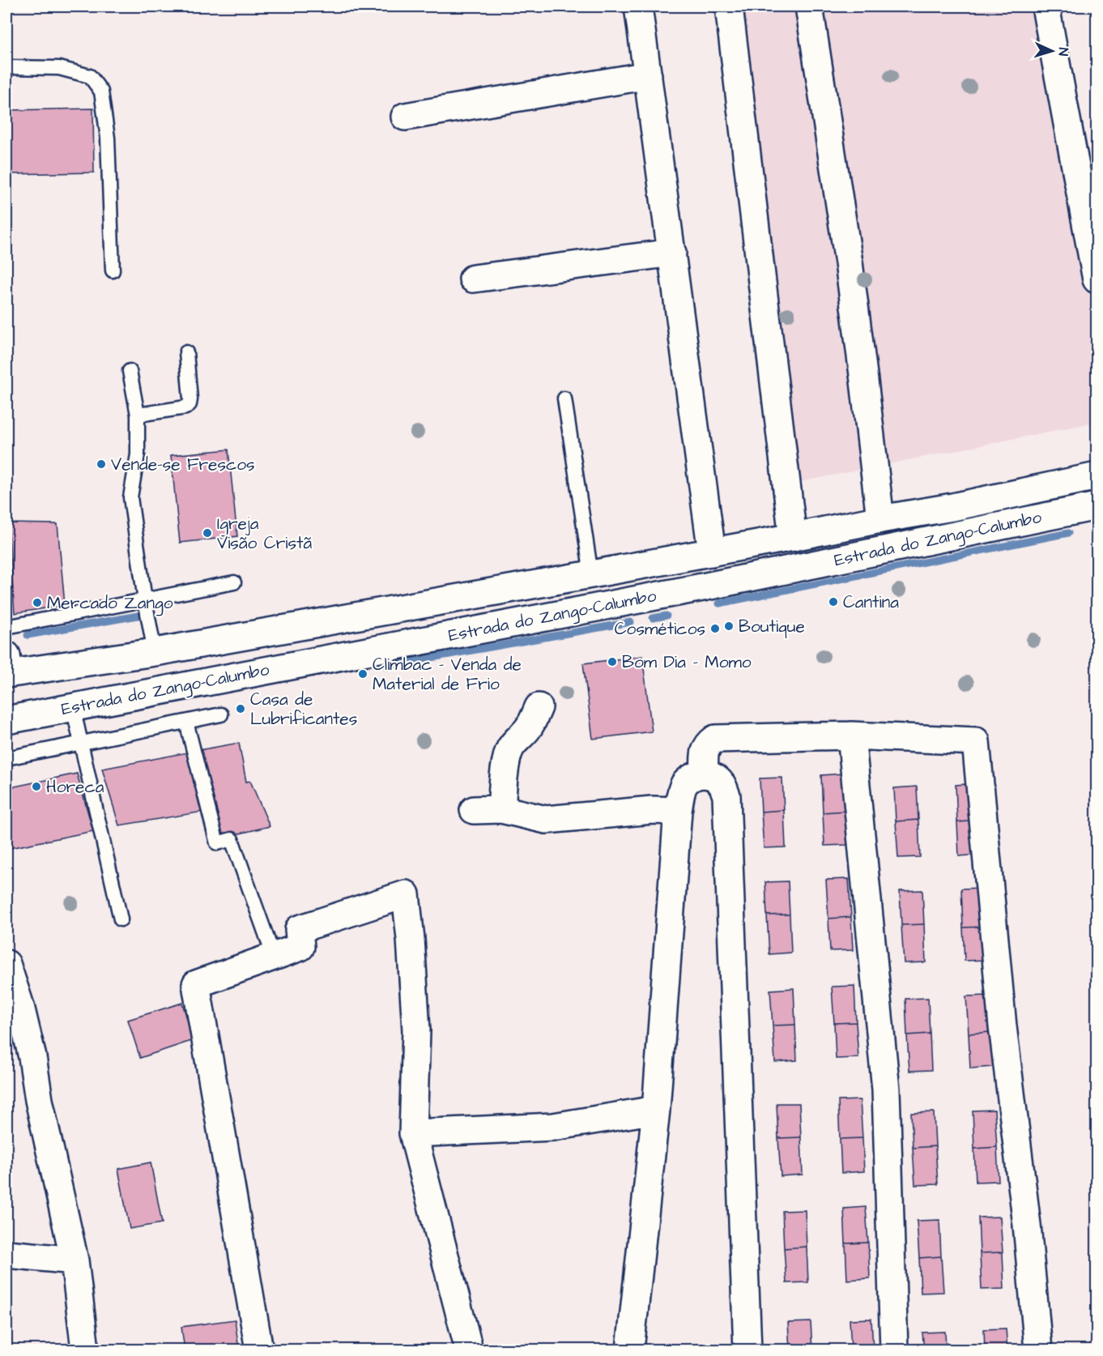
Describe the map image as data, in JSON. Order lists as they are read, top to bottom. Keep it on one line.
{"streets":{"street":["Estrada do Zango-Calumbo"]},"places":["Vende-se Frescos","Igreja Visão Cristã","Cantina","Mercado Zango","Boutique","Cosméticos","Bom Dia - Momo","Climbac - Venda de Material de Frio","Casa de Lubrificantes","Horeca"],"north":"right"}
